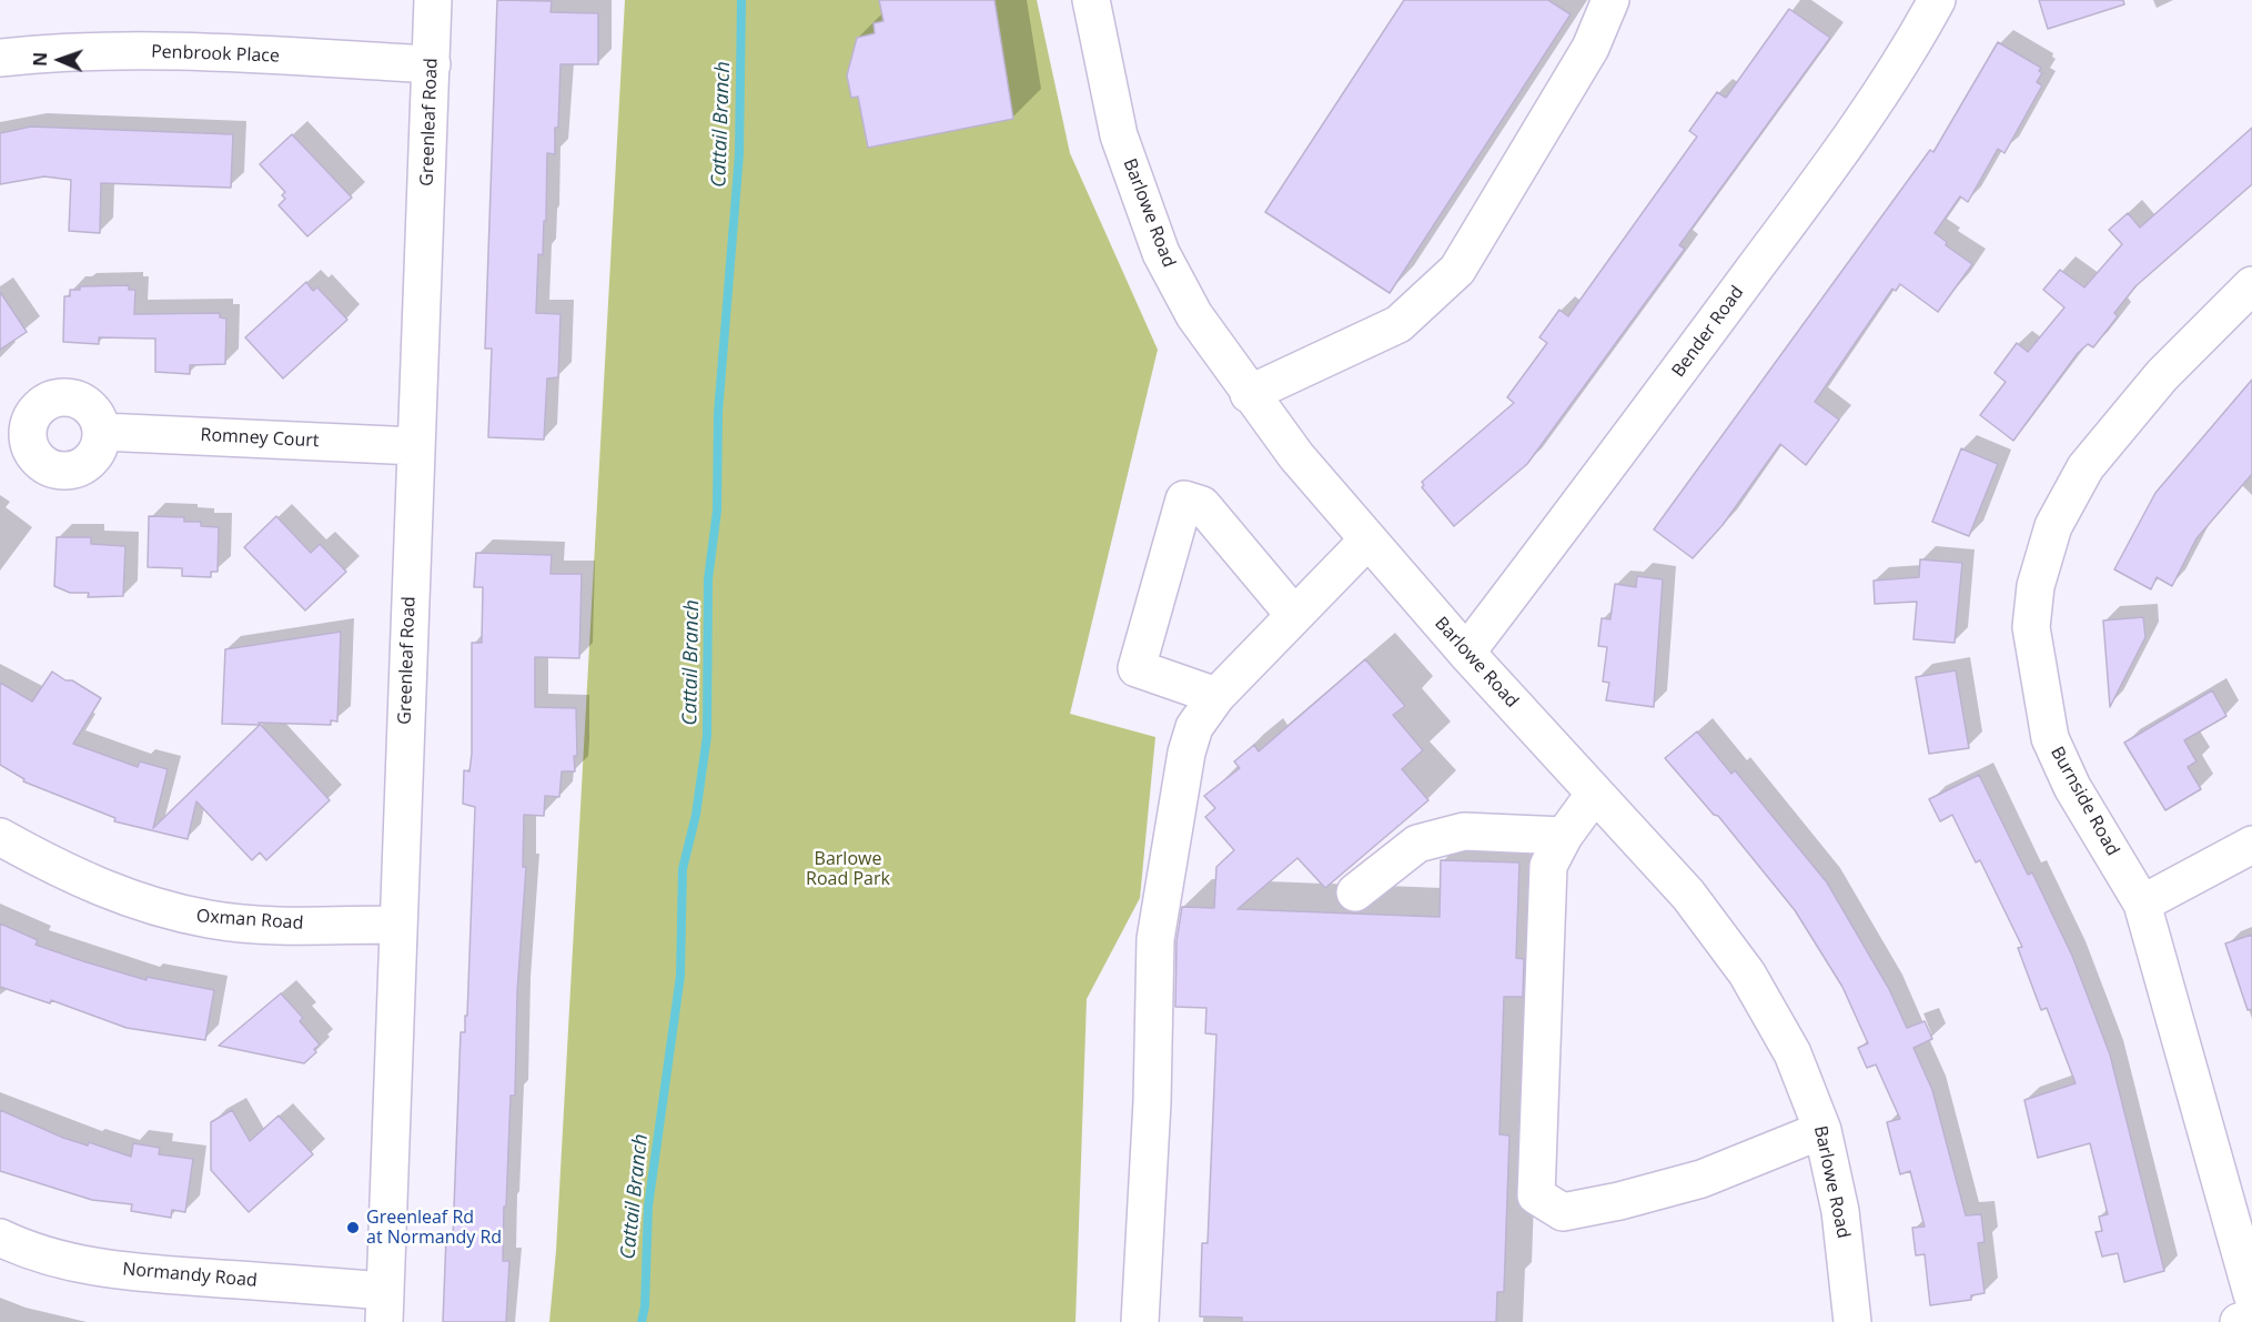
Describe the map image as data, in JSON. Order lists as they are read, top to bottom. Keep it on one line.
{"streets":{"street":["Penbrook Place","Greenleaf Road","Barlowe Road","Bender Road","Romney Court","Burnside Road","Oxman Road","Normandy Road"]},"crossings":[["Penbrook Place","Greenleaf Road"],["Greenleaf Road","Romney Court"],["Greenleaf Road","Oxman Road"],["Greenleaf Road","Normandy Road"],["Barlowe Road","Bender Road"]],"water":["Cattail Branch"],"parks":["Barlowe Road Park"],"places":["Greenleaf Rd at Normandy Rd"],"north":"left"}
